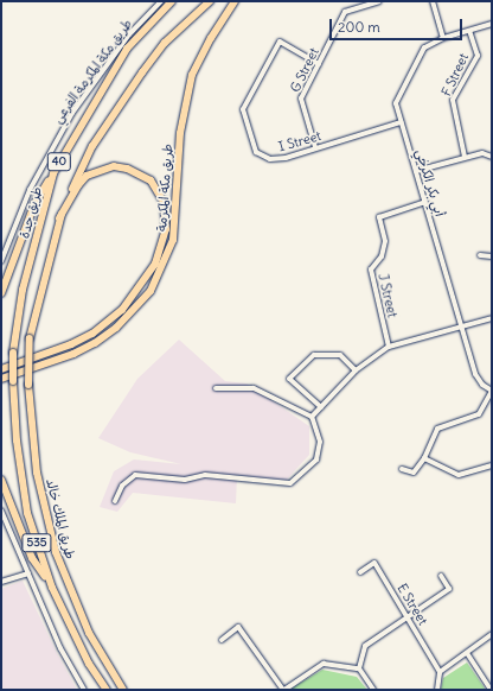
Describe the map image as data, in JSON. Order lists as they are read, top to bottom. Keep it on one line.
{"streets":{"highway":["40","طريق مكة المكرمة","طريق جدة","طريق الملك خالد","535"],"street":["G Street","طريق مكة المكرمة الفرعي","F Street","I Street","أبي بكر الكرخي","J Street","E Street"]},"crossings":[["G Street","I Street"],["F Street","أبي بكر الكرخي"],["I Street","أبي بكر الكرخي"],["40","طريق مكة المكرمة"],["40","طريق الملك خالد"],["أبي بكر الكرخي","J Street"],["طريق مكة المكرمة","طريق الملك خالد"],["طريق جدة","طريق الملك خالد"]],"scale_bar":"200 m"}
